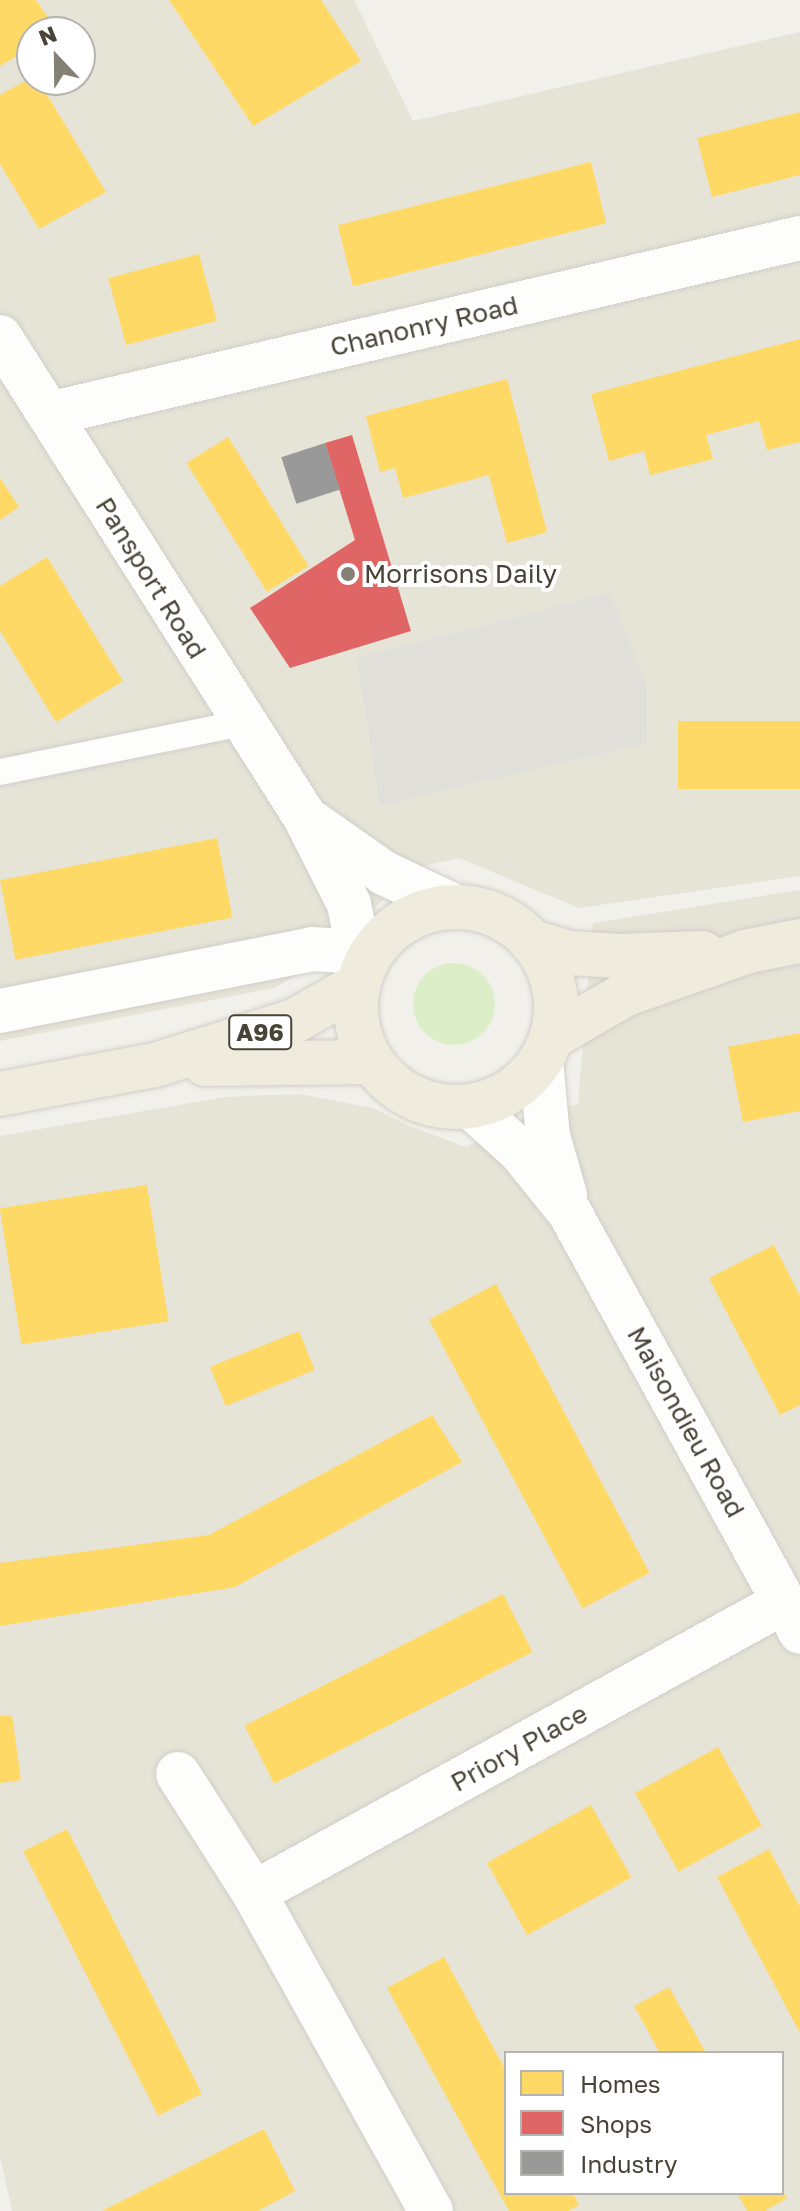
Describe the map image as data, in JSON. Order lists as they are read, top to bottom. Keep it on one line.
{"streets":{"highway":["A96"],"street":["Chanonry Road","Pansport Road","Maisondieu Road","Priory Place"]},"crossings":[["Chanonry Road","Pansport Road"],["Maisondieu Road","Priory Place"]],"places":["Morrisons Daily"],"legend":["Homes","Shops","Industry"],"north":"top"}
